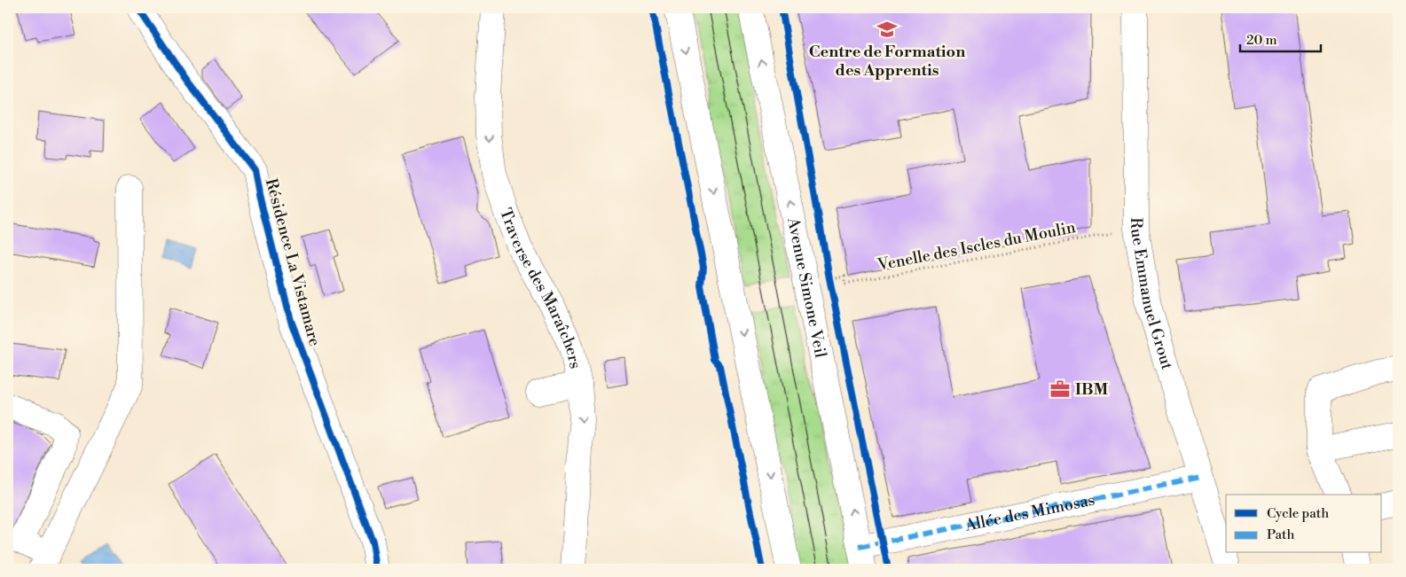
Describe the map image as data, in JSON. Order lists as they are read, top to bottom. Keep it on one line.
{"streets":{"street":["Résidence La Vistamare","Traverse des Maraîchers","Avenue Simone Veil","Rue Emmanuel Grout","Allée des Mimosas"],"path":["Venelle des Iscles du Moulin"]},"crossings":[["Venelle des Iscles du Moulin","Rue Emmanuel Grout"],["Avenue Simone Veil","Allée des Mimosas"],["Rue Emmanuel Grout","Allée des Mimosas"]],"places":{"school or university":["Centre de Formation des Apprentis"],"office":["IBM"]},"legend":["Cycle path","Path"],"scale_bar":"20 m"}
